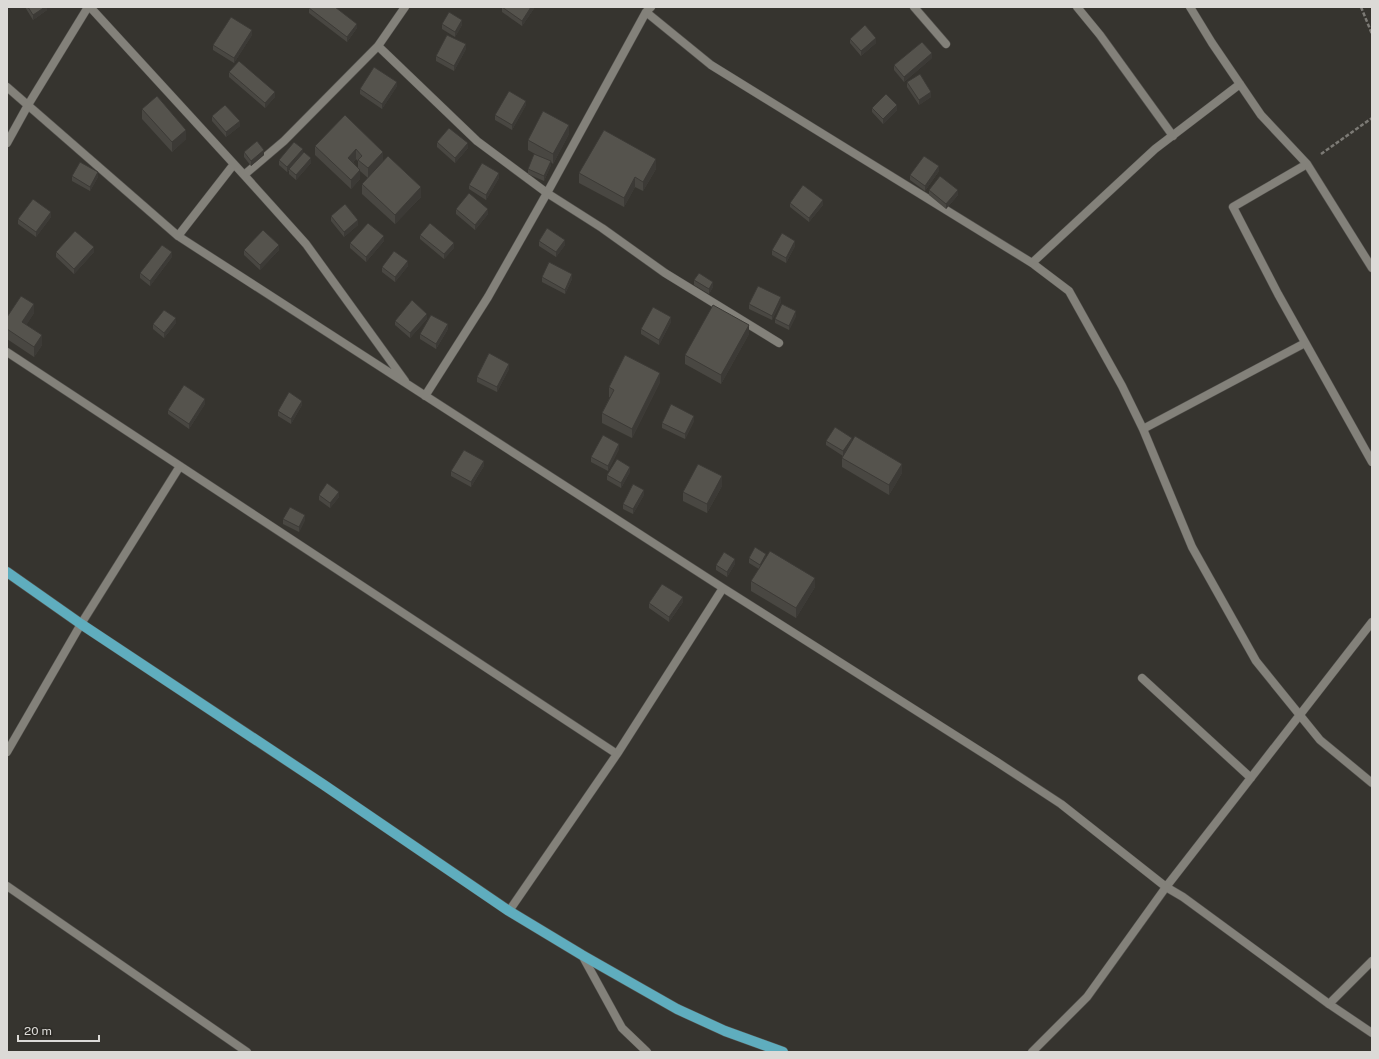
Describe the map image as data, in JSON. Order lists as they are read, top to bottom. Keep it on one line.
{"scale_bar":"20 m"}
